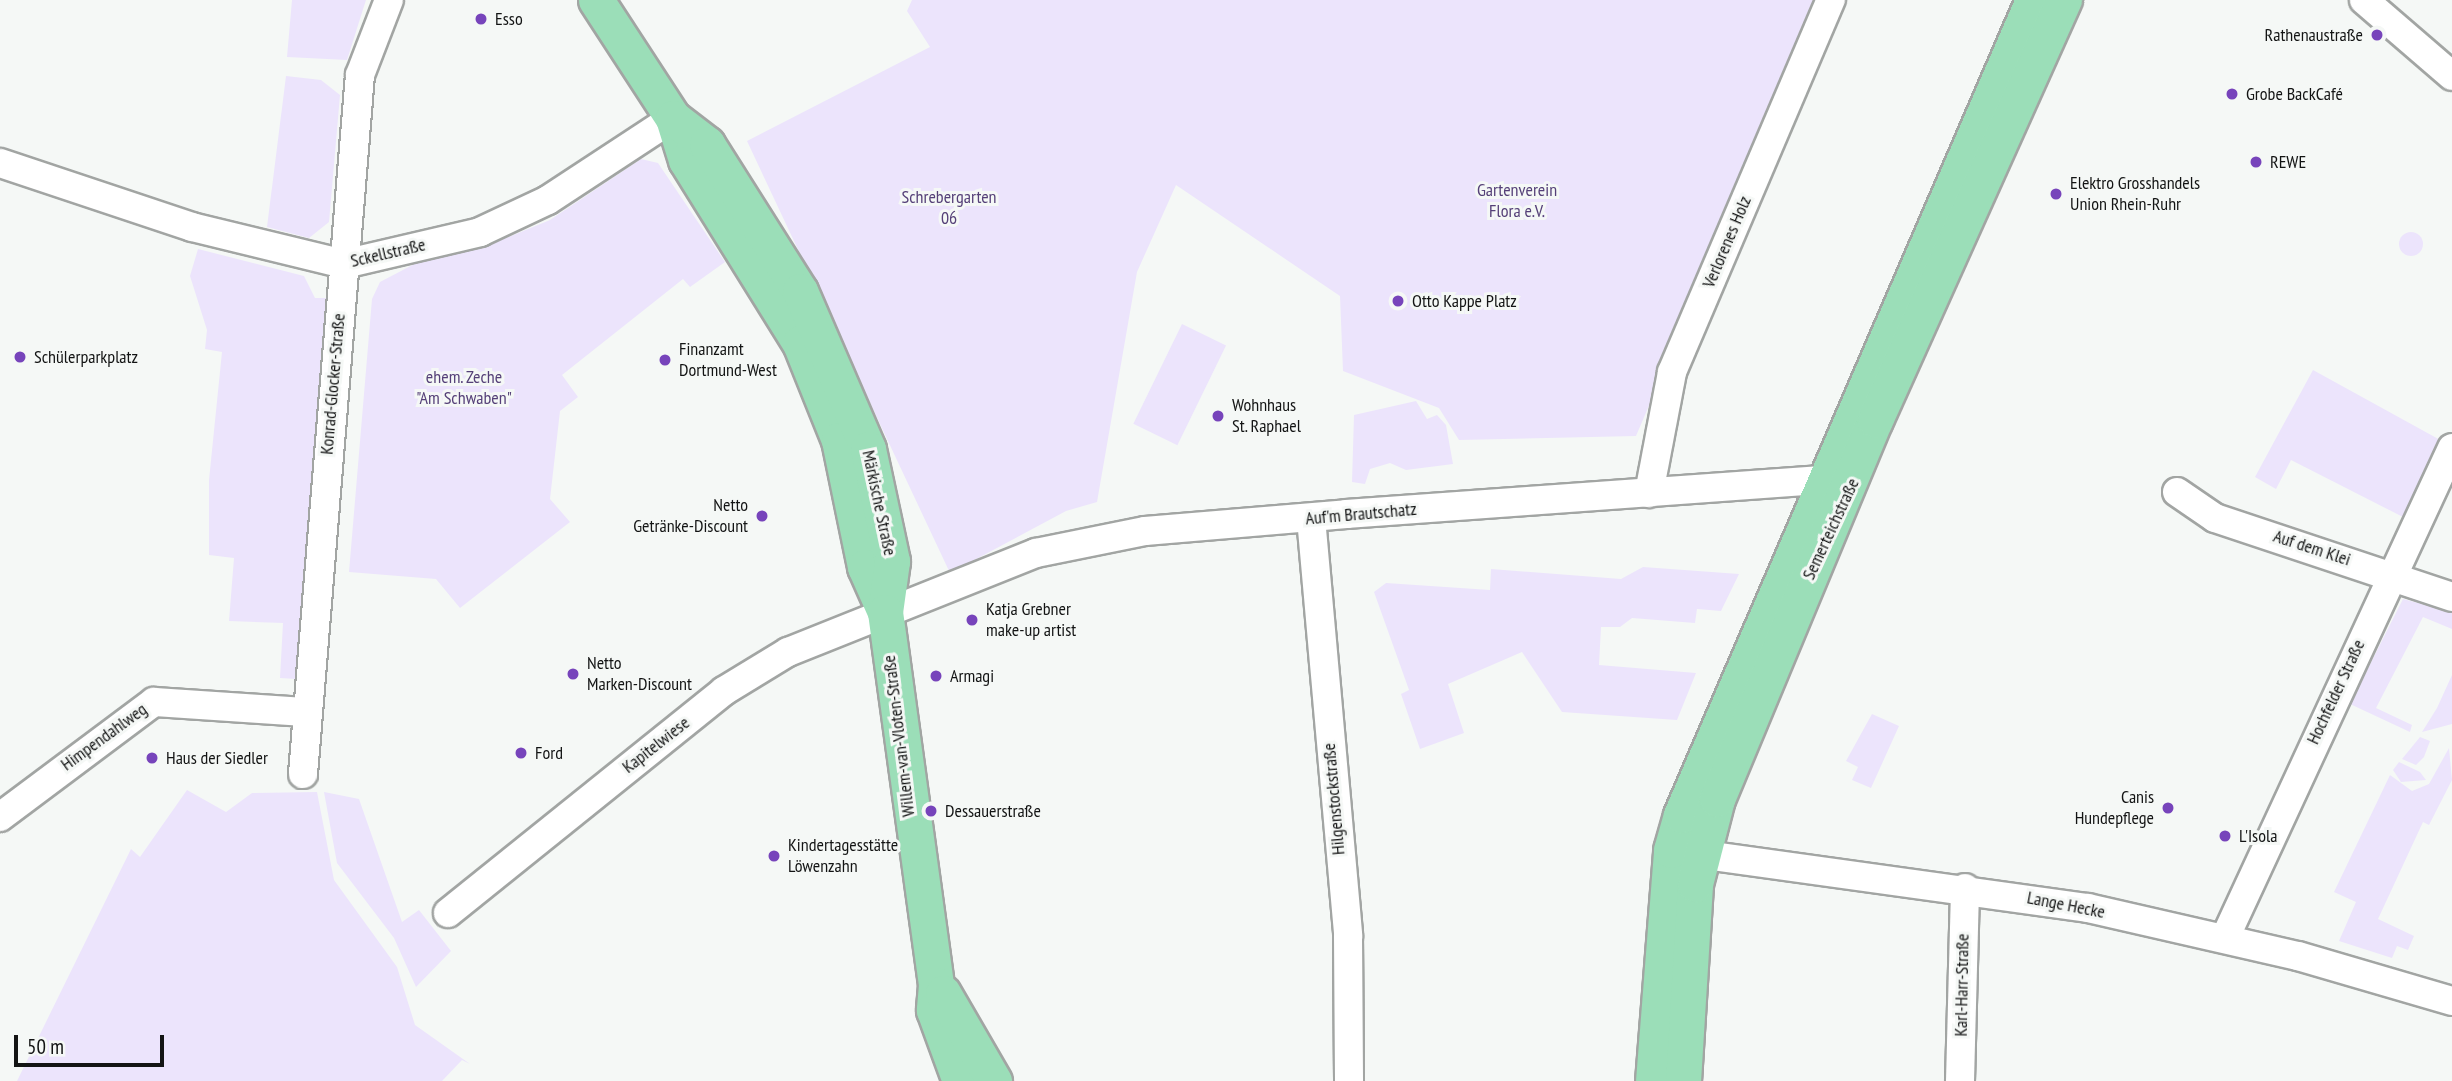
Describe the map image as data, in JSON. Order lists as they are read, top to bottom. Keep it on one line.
{"streets":{"main road":["Märkische Straße","Semerteichstraße","Willem-van-Vloten-Straße"],"street":["Verlorenes Holz","Sckellstraße","Konrad-Glocker-Straße","Auf'm Brautschatz","Auf dem Klei","Hochfelder Straße","Himpendahlweg","Kapitelwiese","Hilgenstockstraße","Lange Hecke","Karl-Harr-Straße"]},"crossings":[["Verlorenes Holz","Auf'm Brautschatz"],["Sckellstraße","Konrad-Glocker-Straße"],["Sckellstraße","Märkische Straße"],["Konrad-Glocker-Straße","Himpendahlweg"],["Märkische Straße","Auf'm Brautschatz"],["Märkische Straße","Willem-van-Vloten-Straße"],["Märkische Straße","Kapitelwiese"],["Auf'm Brautschatz","Semerteichstraße"],["Auf'm Brautschatz","Willem-van-Vloten-Straße"],["Auf'm Brautschatz","Kapitelwiese"],["Auf'm Brautschatz","Hilgenstockstraße"],["Semerteichstraße","Lange Hecke"],["Auf dem Klei","Hochfelder Straße"],["Hochfelder Straße","Lange Hecke"],["Willem-van-Vloten-Straße","Kapitelwiese"],["Lange Hecke","Karl-Harr-Straße"]],"parks":["Gartenverein Flora e.V.","Schrebergarten 06","ehem. Zeche \"Am Schwaben\""],"places":["Esso","Rathenaustraße","Grobe BackCafé","REWE","Elektro Grosshandels Union Rhein-Ruhr","Otto Kappe Platz","Schülerparkplatz","Finanzamt Dortmund-West","Wohnhaus St. Raphael","Netto Getränke-Discount","Katja Grebner make-up artist","Netto Marken-Discount","Armagi","Ford","Haus der Siedler","Canis Hundepflege","Dessauerstraße","L'Isola","Kindertagesstätte Löwenzahn"],"scale_bar":"50 m"}
